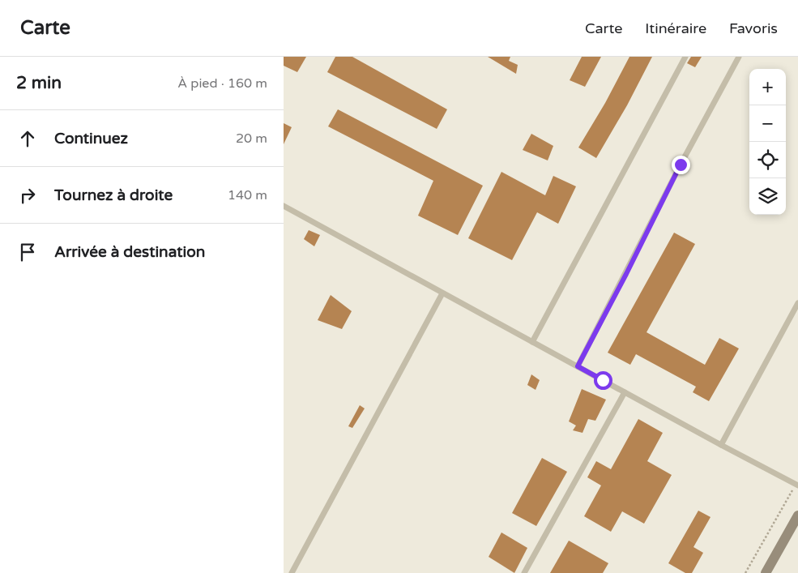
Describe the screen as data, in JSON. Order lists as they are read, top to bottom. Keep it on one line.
{"page":{"header":"Carte","nav":["Carte","Itinéraire","Favoris"],"heading":["2 min","À pied · 160 m"],"map_buttons":["+","−"],"list":[["Continuez","20 m"],["Tournez à droite","140 m"],"Arrivée à destination"]}}
